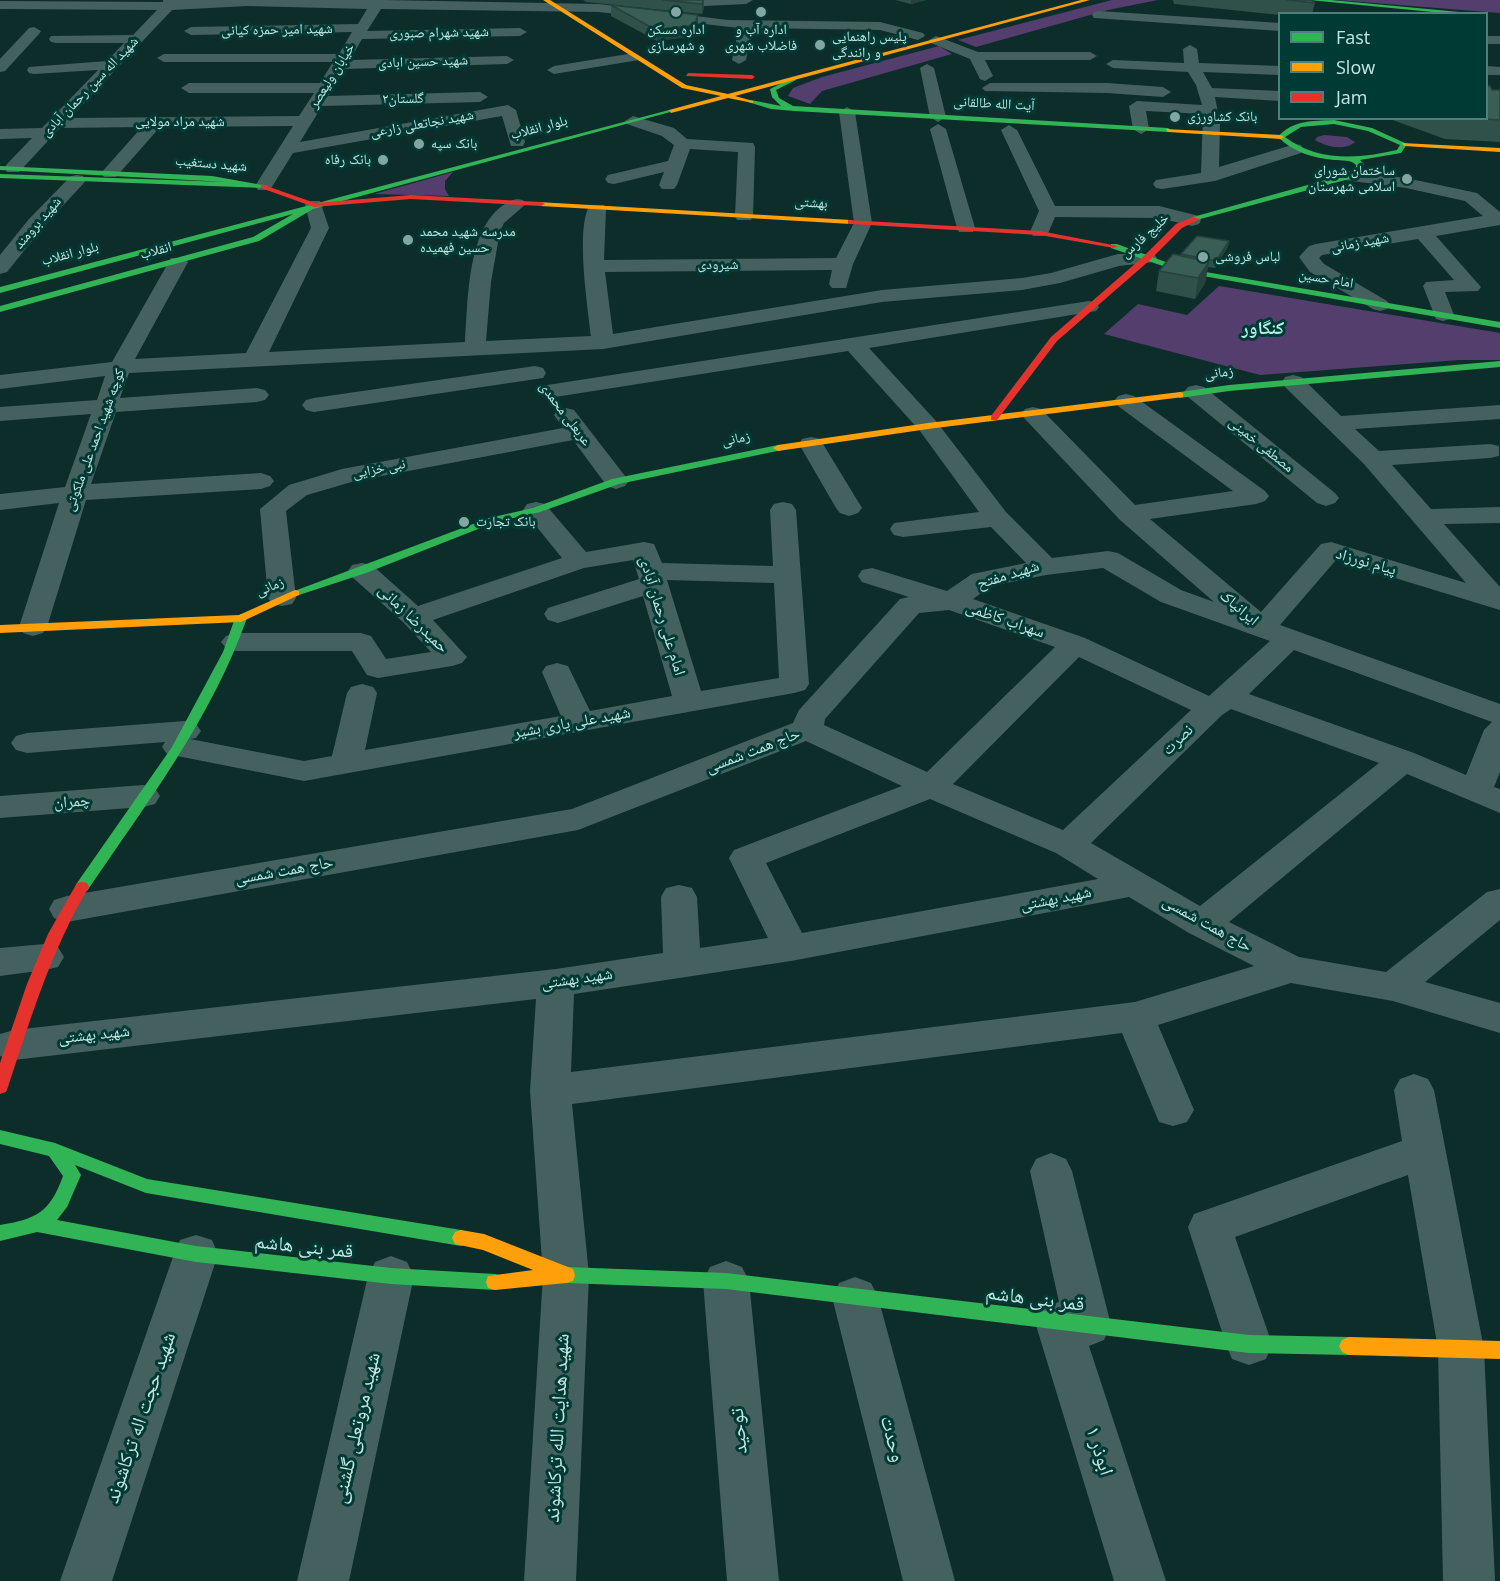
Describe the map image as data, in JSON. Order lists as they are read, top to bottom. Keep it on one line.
{"streets":{"main road":["آیت الله طالقانی","بلوار انقلاب","شهید دستغیب","بهشتی","خلیج فارس","انقلاب","امام حسین","زمانی","قمر بنی هاشم"],"street":["شهید امیر حمزه کیانی","شهید شهرام صبوری","شهید حسین ابادی","خیابان ولیعصر","شهید اله سین رحمان آبادی","گلستان۲","شهید مراد مولایی","شهید نجاتعلی زارعی","شهید برومند","شهید زمانی","شیرودی","عربعلی محمدی","کوچه شهید احمد علی ملکوتی","مصطفی خمینی","نبی خزایی","پیام نورزاد","شهید مفتح","ایرانپاک","امام علی رحمان آبادی","حمیدرضا زمانی","سهراب کاظمی","شهید علی یاری بشیر","نصرت","حاج همت شمسی","چمران","شهید بهشتی","شهید حجت اله ترکاشوند","شهید مروتعلی گلشنی","شهید هدایت الله ترکاشوند","توحید","وحدت","ابوذر ۱"]},"crossings":[["شهید امیر حمزه کیانی","شهید شهرام صبوری"],["شهید امیر حمزه کیانی","خیابان ولیعصر"],["شهید شهرام صبوری","خیابان ولیعصر"],["شهید شهرام صبوری","شهید نجاتعلی زارعی"],["شهید حسین ابادی","خیابان ولیعصر"],["شهید حسین ابادی","شهید نجاتعلی زارعی"],["خیابان ولیعصر","گلستان۲"],["خیابان ولیعصر","شهید مراد مولایی"],["خیابان ولیعصر","شهید نجاتعلی زارعی"],["شهید اله سین رحمان آبادی","شهید مراد مولایی"],["شهید اله سین رحمان آبادی","شهید دستغیب"],["گلستان۲","شهید نجاتعلی زارعی"],["آیت الله طالقانی","شهید نجاتعلی زارعی"],["آیت الله طالقانی","بلوار انقلاب"],["بلوار انقلاب","بهشتی"],["بلوار انقلاب","انقلاب"],["شهید دستغیب","شهید برومند"],["بهشتی","خلیج فارس"],["بهشتی","انقلاب"],["بهشتی","امام حسین"],["خلیج فارس","امام حسین"],["خلیج فارس","زمانی"],["شهید زمانی","امام حسین"],["انقلاب","کوچه شهید احمد علی ملکوتی"],["زمانی","عربعلی محمدی"],["زمانی","کوچه شهید احمد علی ملکوتی"],["زمانی","مصطفی خمینی"],["زمانی","نبی خزایی"],["زمانی","شهید مفتح"],["زمانی","ایرانپاک"],["زمانی","حمیدرضا زمانی"],["عربعلی محمدی","نبی خزایی"],["پیام نورزاد","ایرانپاک"],["پیام نورزاد","نصرت"],["شهید مفتح","سهراب کاظمی"],["ایرانپاک","نصرت"],["امام علی رحمان آبادی","شهید علی یاری بشیر"],["سهراب کاظمی","نصرت"],["سهراب کاظمی","حاج همت شمسی"],["نصرت","حاج همت شمسی"],["حاج همت شمسی","شهید بهشتی"],["شهید بهشتی","شهید هدایت الله ترکاشوند"],["قمر بنی هاشم","شهید حجت اله ترکاشوند"],["قمر بنی هاشم","شهید مروتعلی گلشنی"],["قمر بنی هاشم","شهید هدایت الله ترکاشوند"],["قمر بنی هاشم","توحید"],["قمر بنی هاشم","وحدت"],["قمر بنی هاشم","ابوذر ۱"]],"districts":["کنگاور"],"places":["اداره مسکن و شهرسازی","اداره آب و فاضلاب شهری","پلیس راهنمایی و رانندگی","بانک کشاورزی","بانک سپه","بانک رفاه","ساختمان شورای اسلامی شهرستان","مدرسه شهید محمد حسین فهمیده","لباس فروشی","بانک تجارت"],"legend":["Fast","Slow","Jam"]}
